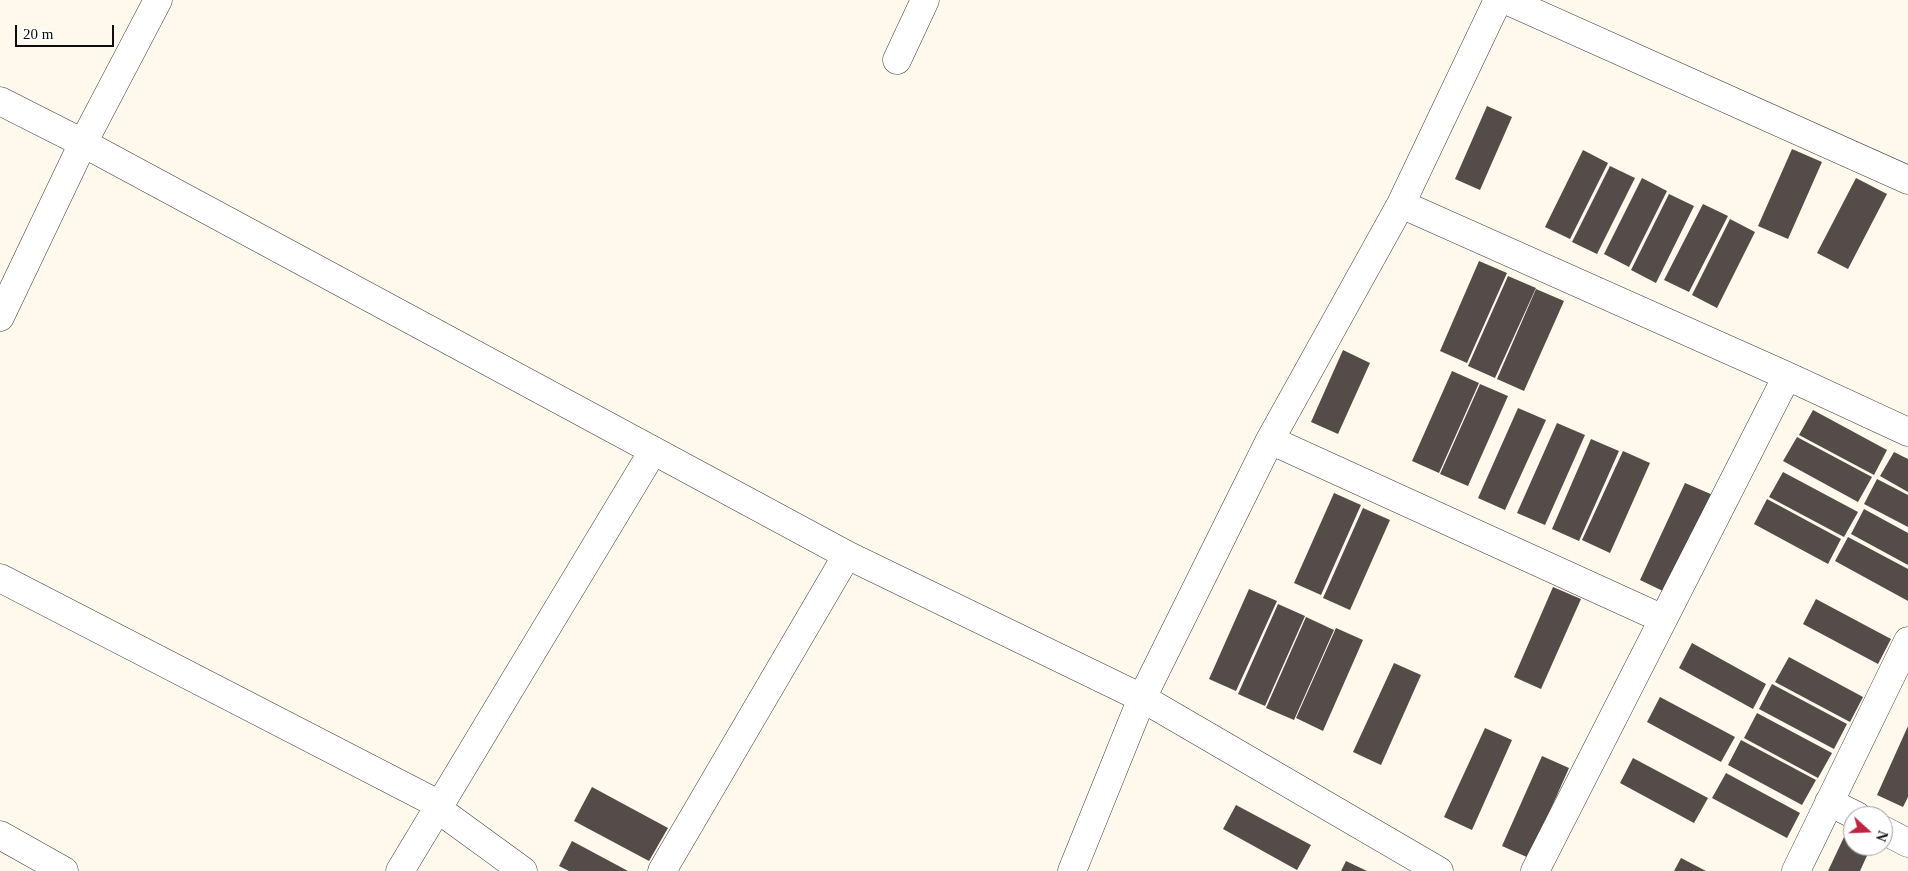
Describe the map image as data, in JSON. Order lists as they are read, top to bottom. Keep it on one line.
{"scale_bar":"20 m","north":"right"}
